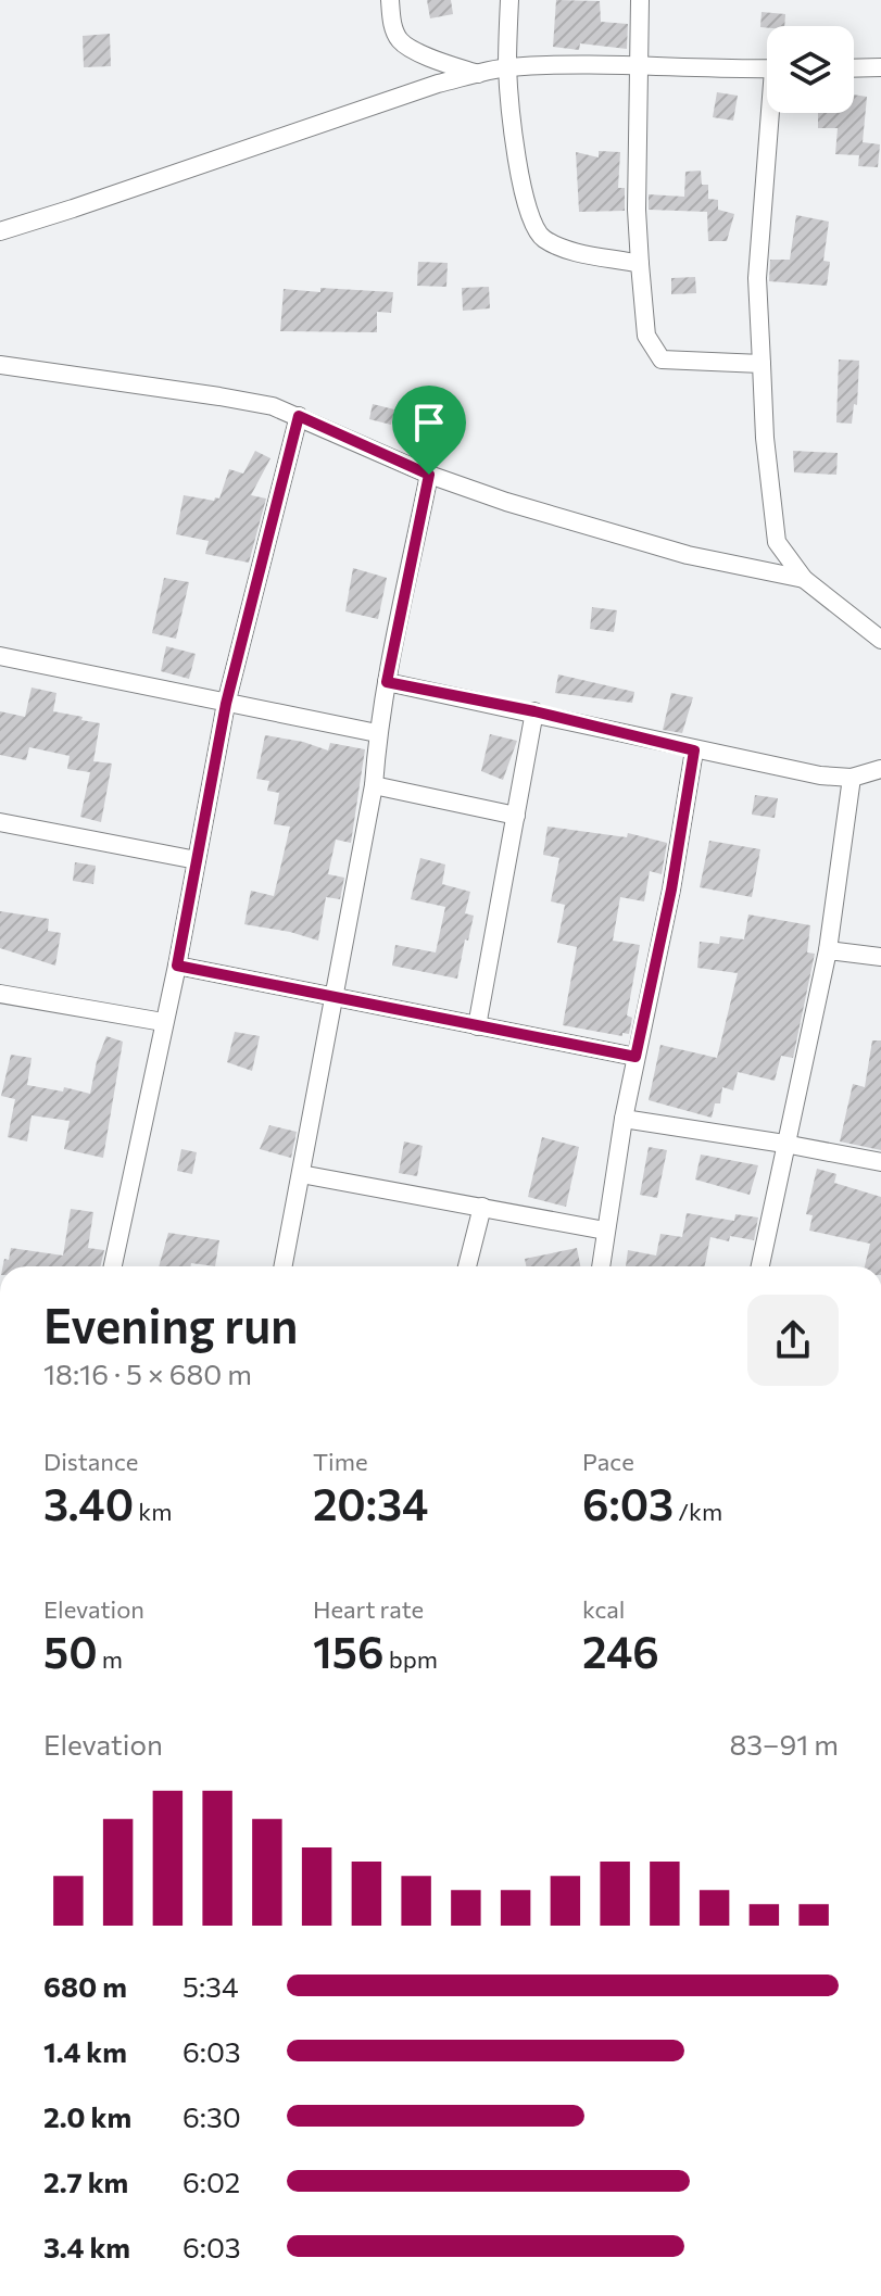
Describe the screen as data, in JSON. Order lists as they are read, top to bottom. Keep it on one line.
{"page":{"heading":["Evening run","18:16 · 5 × 680 m"],"stats":[["Distance","3.40 km"],["Time","20:34"],["Pace","6:03 /km"],["Elevation","50 m"],["Heart rate","156 bpm"],["kcal","246"]],"chart":["Elevation","83–91 m"],"list":[{"name":"680 m","note":"5:34"},{"name":"1.4 km","note":"6:03"},{"name":"2.0 km","note":"6:30"},{"name":"2.7 km","note":"6:02"},{"name":"3.4 km","note":"6:03"}]}}
